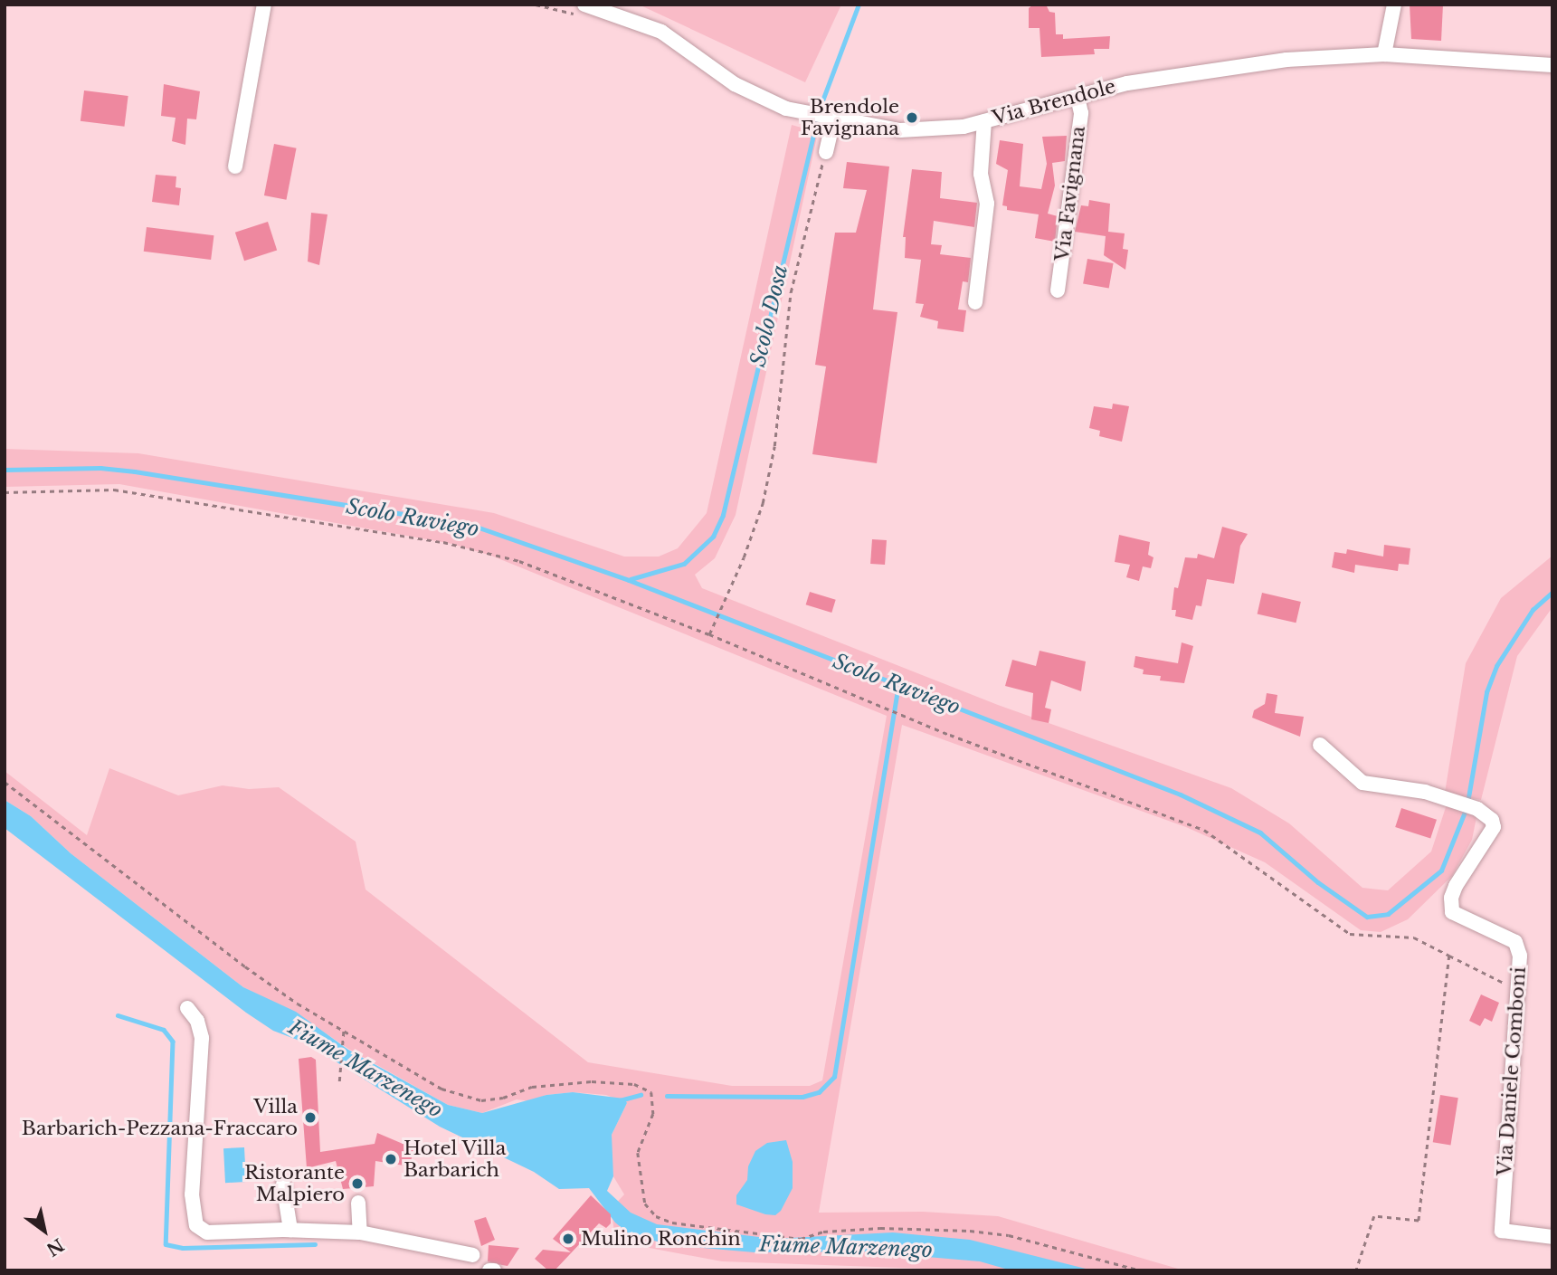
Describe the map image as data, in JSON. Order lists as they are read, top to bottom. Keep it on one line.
{"streets":{"street":["Via Brendole","Via Favignana","Via Daniele Comboni"]},"crossings":[["Via Brendole","Via Favignana"]],"water":["Scolo Dosa","Scolo Ruviego","Fiume Marzenego"],"places":["Brendole Favignana","Villa Barbarich-Pezzana-Fraccaro","Hotel Villa Barbarich","Ristorante Malpiero","Mulino Ronchin"],"north":"bottom right"}
